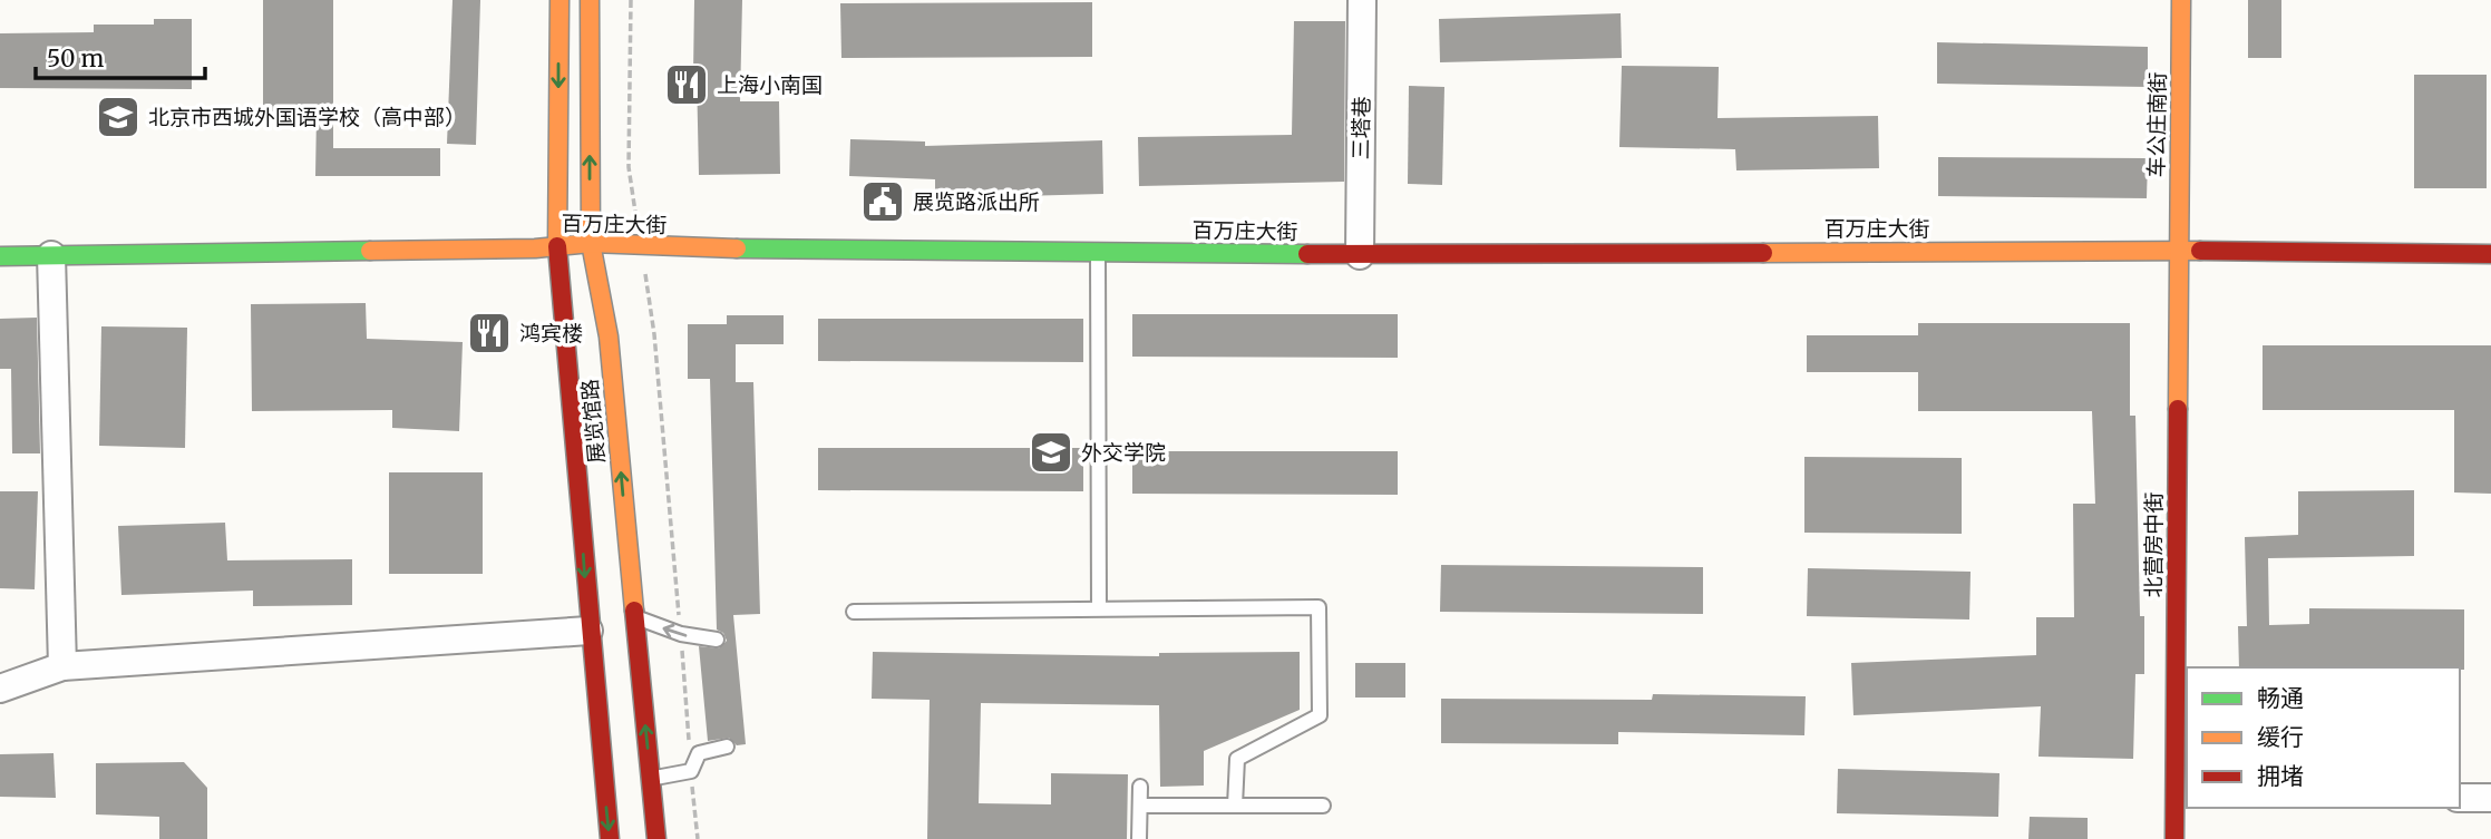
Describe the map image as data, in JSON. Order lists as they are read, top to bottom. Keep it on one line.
{"streets":{"main road":["车公庄南街","百万庄大街","展览馆路","北营房中街"],"street":["三塔巷"]},"crossings":[["车公庄南街","百万庄大街"],["车公庄南街","北营房中街"],["三塔巷","百万庄大街"],["百万庄大街","展览馆路"],["百万庄大街","北营房中街"]],"places":{"restaurant":["上海小南国","鸿宾楼"],"school or university":["北京市西城外国语学校（高中部）","外交学院"],"public building":["展览路派出所"]},"legend":["畅通","缓行","拥堵"],"scale_bar":"50 m"}
